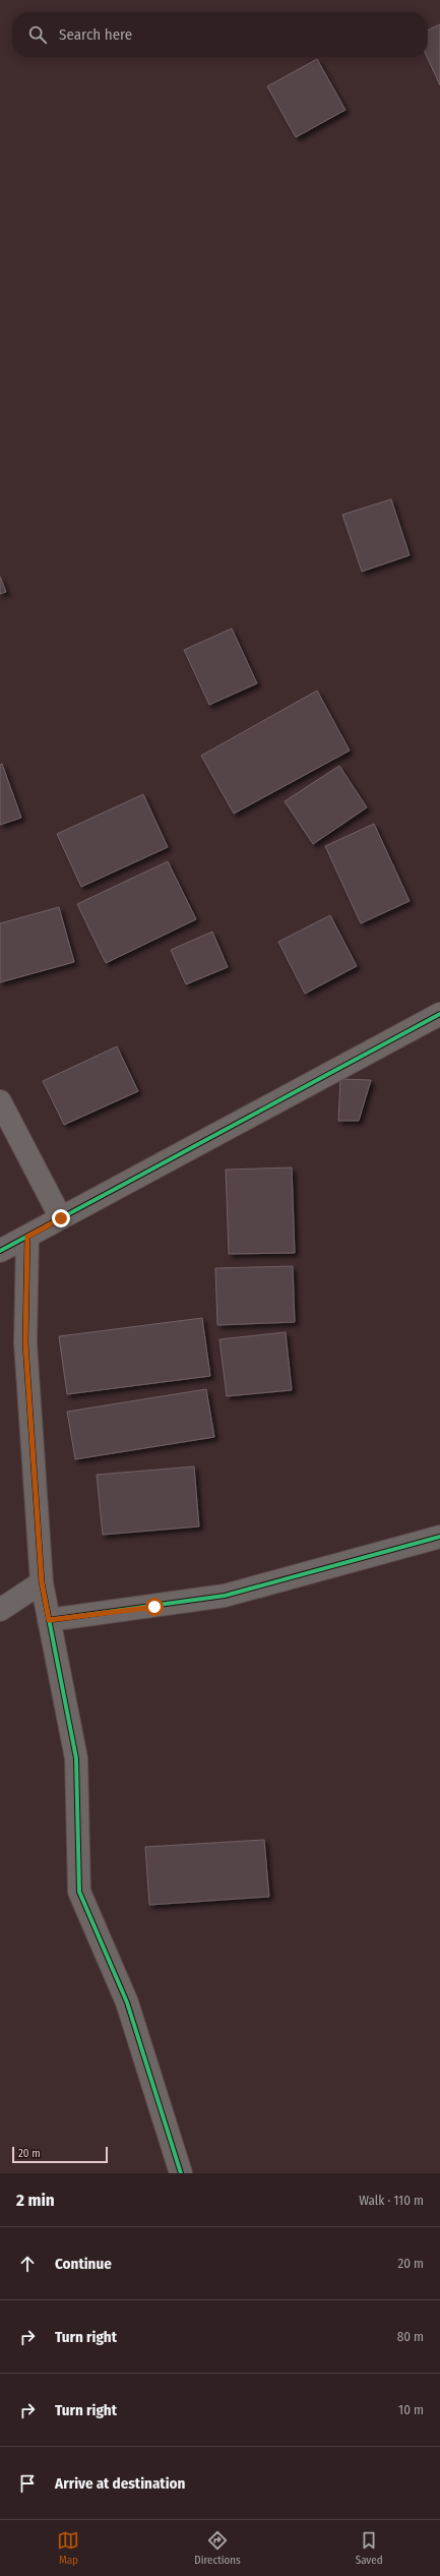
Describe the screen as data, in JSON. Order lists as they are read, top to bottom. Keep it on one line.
{"scale_bar":"20 m","page":{"search":"Search here","scale":"20 m","heading":["2 min","Walk · 110 m"],"list":[["Continue","20 m"],["Turn right","80 m"],["Turn right","10 m"],"Arrive at destination"],"nav":["Map","Directions","Saved"]}}
